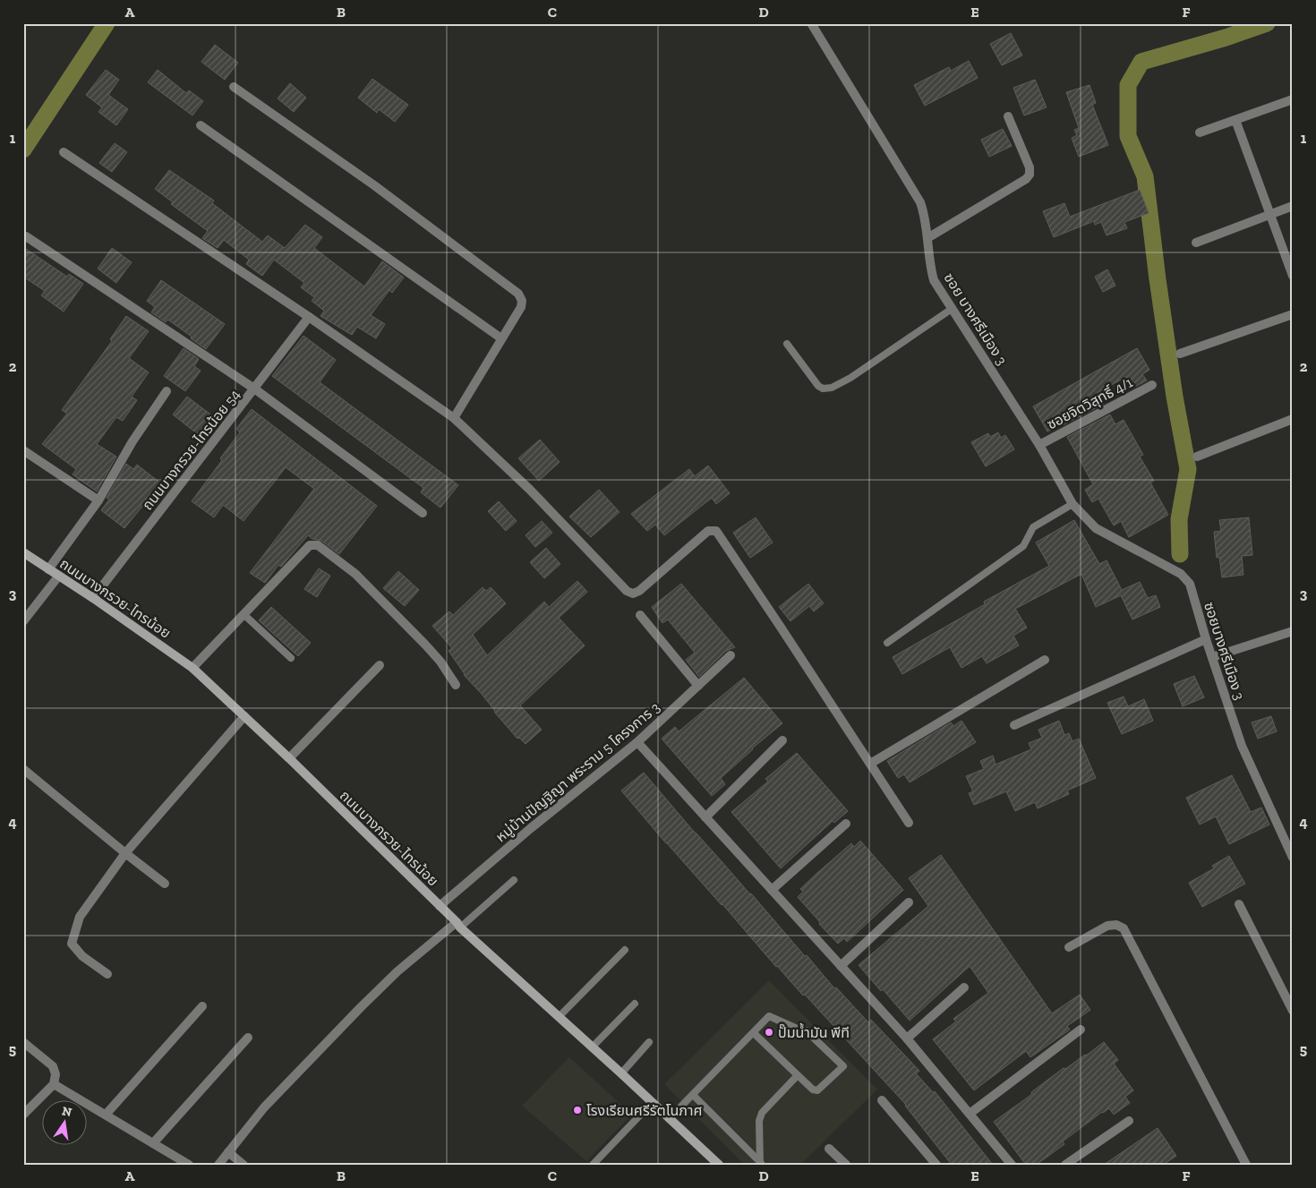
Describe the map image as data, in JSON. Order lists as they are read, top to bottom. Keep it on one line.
{"streets":{"main road":["ถนนบางกรวย-ไทรน้อย"],"street":["ซอย บางศรีเมือง 3","ซอยจิตวิสุทธิ์ 4/1","ถนนบางกรวย-ไทรน้อย 54","ซอยบางศรีเมือง 3","หมู่บ้านปัญฐิญา พระราม 5 โครงการ 3"]},"crossings":[["ซอย บางศรีเมือง 3","ซอยจิตวิสุทธิ์ 4/1"],["ซอย บางศรีเมือง 3","ซอยบางศรีเมือง 3"],["ถนนบางกรวย-ไทรน้อย 54","ถนนบางกรวย-ไทรน้อย"],["ถนนบางกรวย-ไทรน้อย","หมู่บ้านปัญฐิญา พระราม 5 โครงการ 3"]],"places":["ปั๊มน้ำมัน พีที","โรงเรียนศรีรัตโนภาศ"],"north":"top","grid":{"columns":["A","B","C","D","E","F"],"rows":["1","2","3","4","5"]}}
